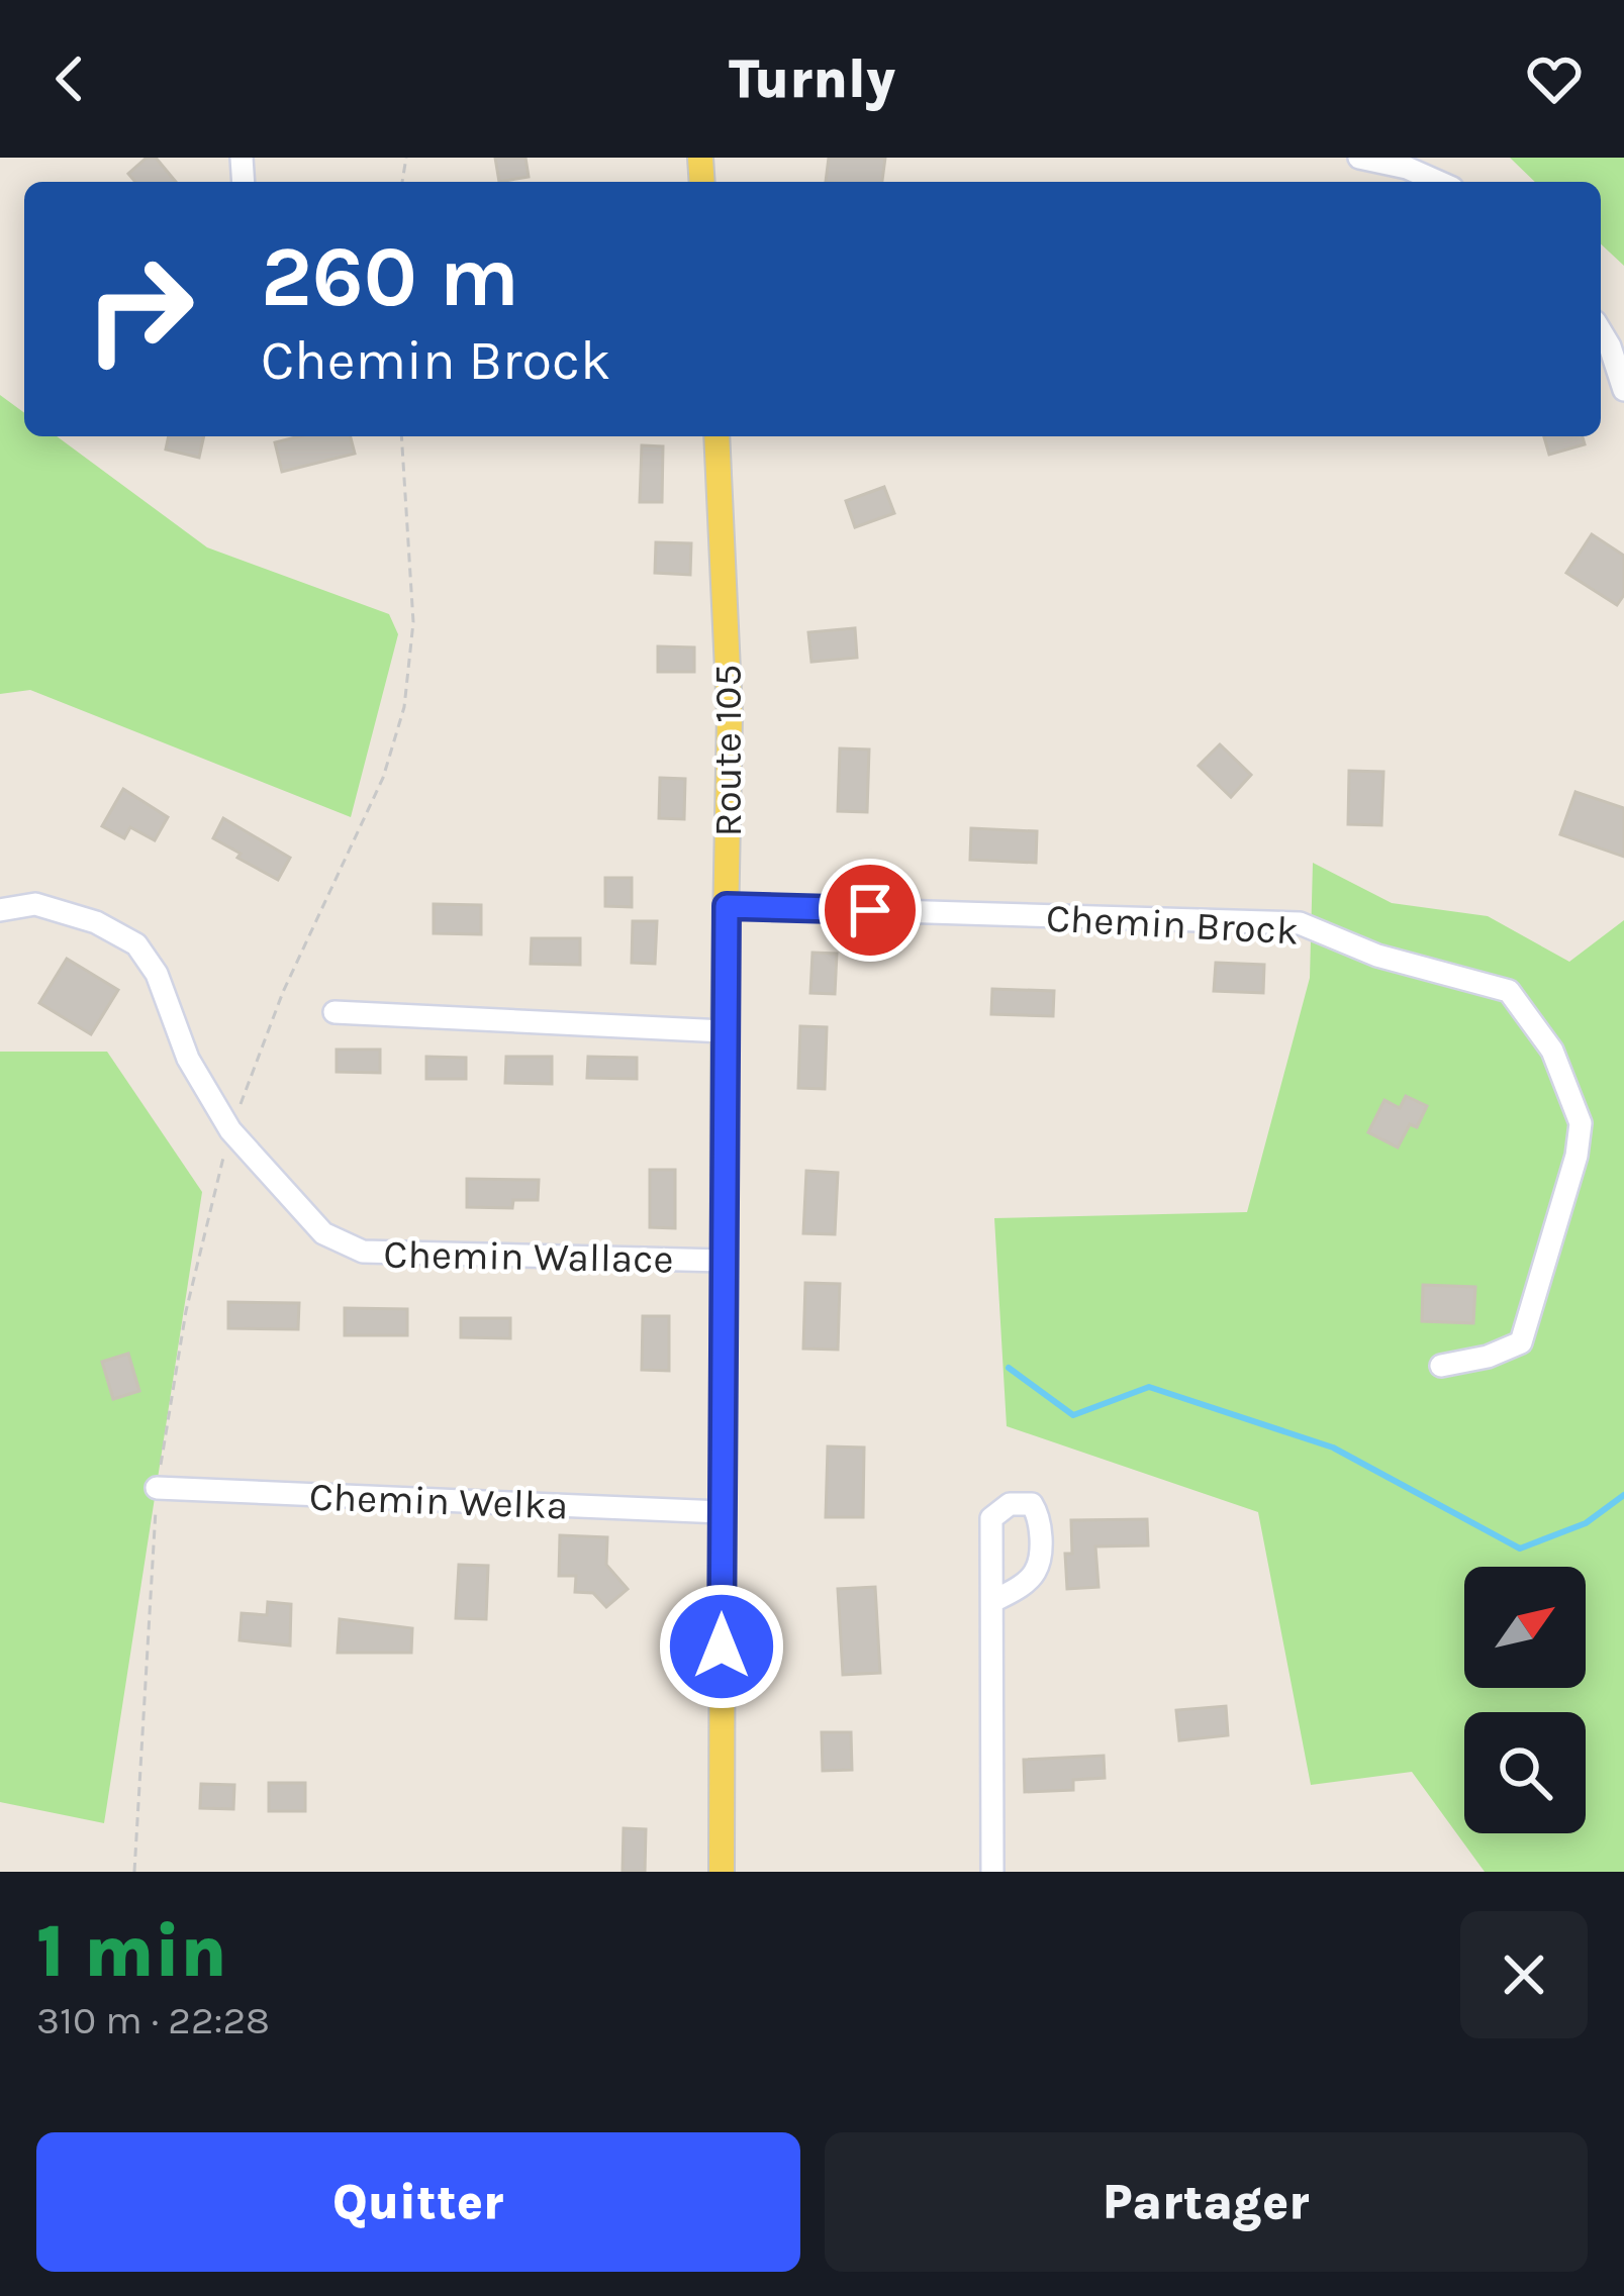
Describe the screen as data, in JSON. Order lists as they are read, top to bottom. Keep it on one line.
{"streets":{"main road":["Route 105"],"street":["Chemin Brock","Chemin Wallace","Chemin Welka"]},"crossings":[["Route 105","Chemin Brock"],["Route 105","Chemin Wallace"],["Route 105","Chemin Welka"]],"north":"top right","page":{"header":"Turnly","turn":["260 m","Chemin Brock"],"heading":["1 min","310 m · 22:28"],"buttons":["Quitter","Partager"]}}
